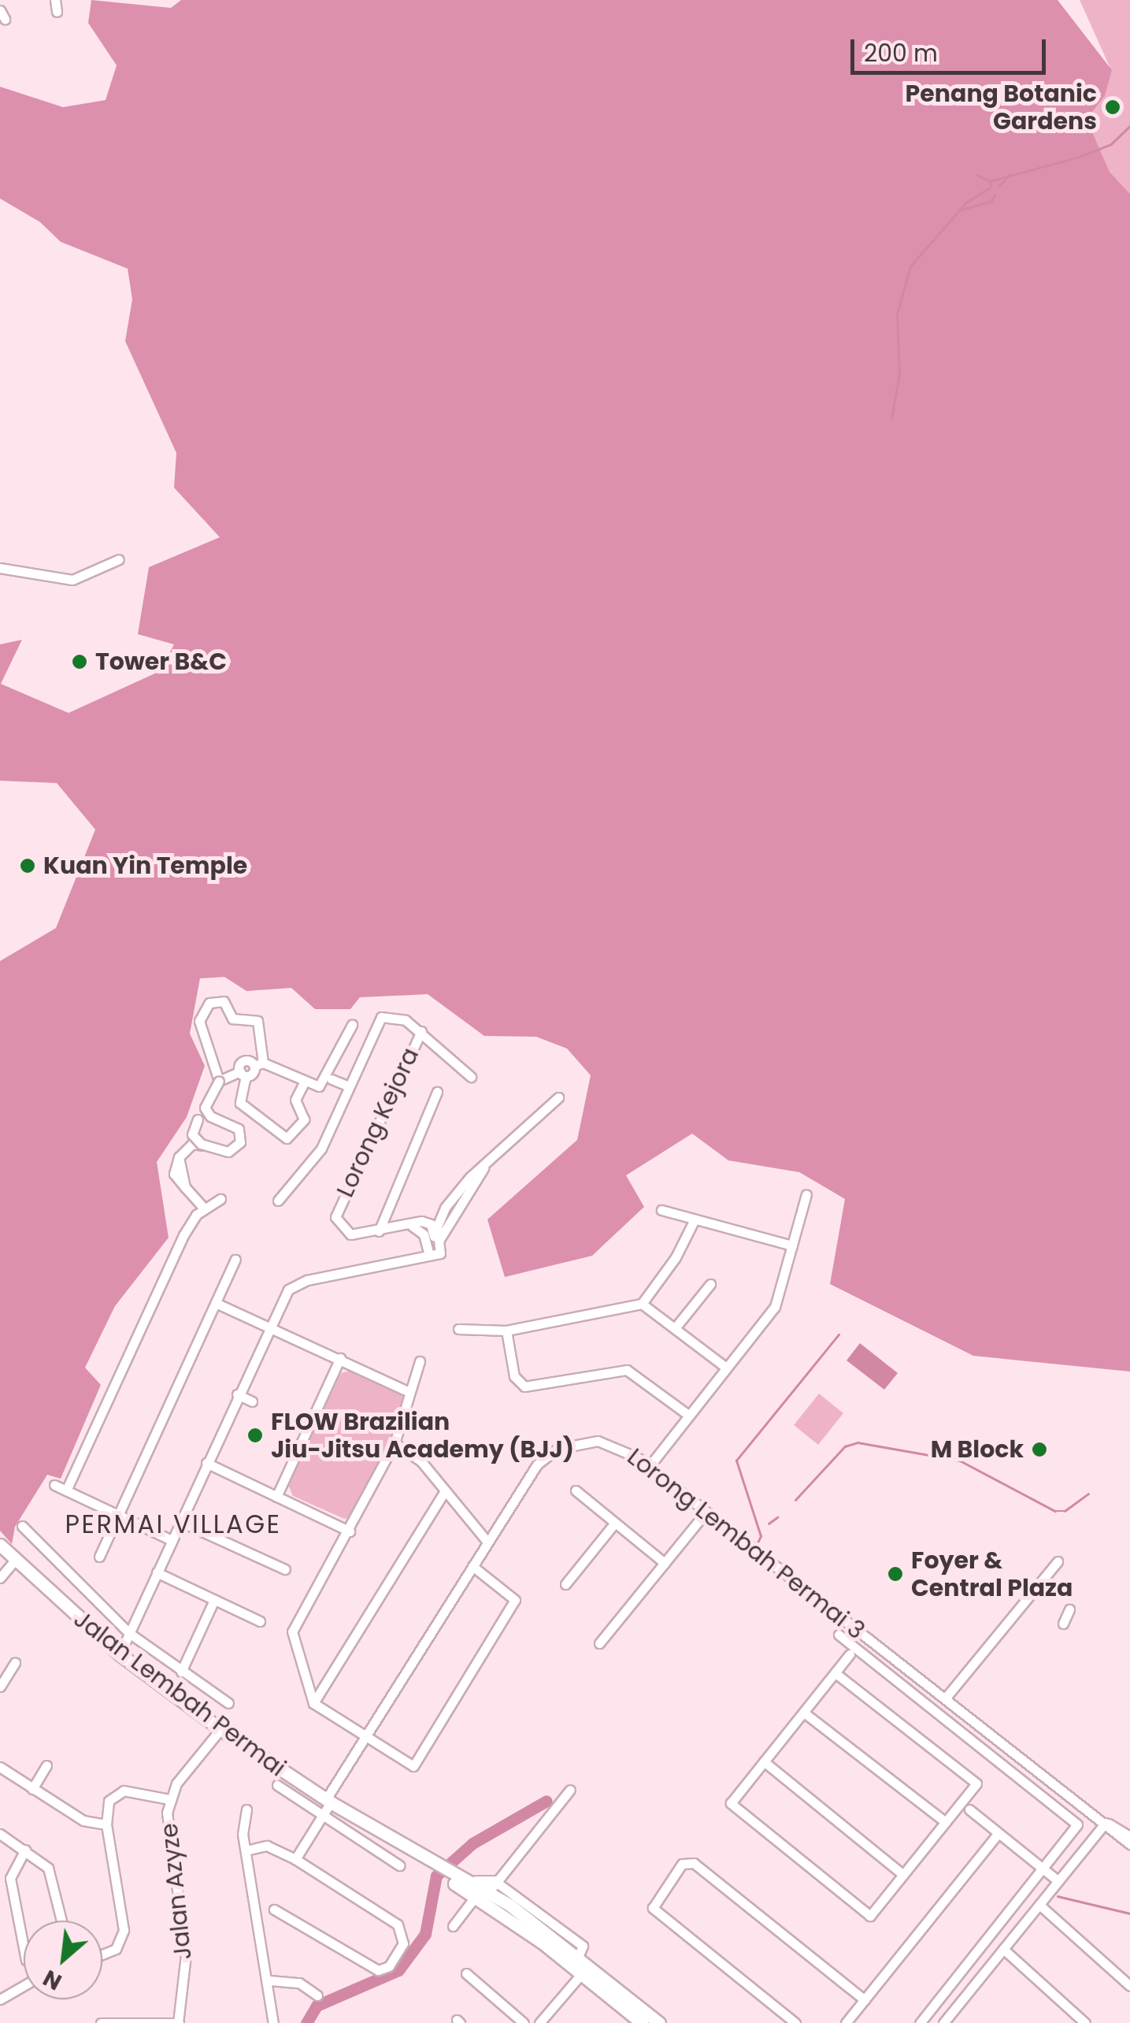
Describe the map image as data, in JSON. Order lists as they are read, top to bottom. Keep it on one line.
{"streets":{"main road":["Jalan Lembah Permai"],"street":["Lorong Kejora","Lorong Lembah Permai 3","Jalan Azyze"]},"crossings":[["Lorong Lembah Permai 3","Jalan Lembah Permai"],["Jalan Lembah Permai","Jalan Azyze"]],"districts":["PERMAI VILLAGE"],"places":["Penang Botanic Gardens","Tower B&C","Kuan Yin Temple","FLOW Brazilian Jiu-Jitsu Academy (BJJ)","M Block","Foyer & Central Plaza"],"scale_bar":"200 m","north":"bottom left"}
